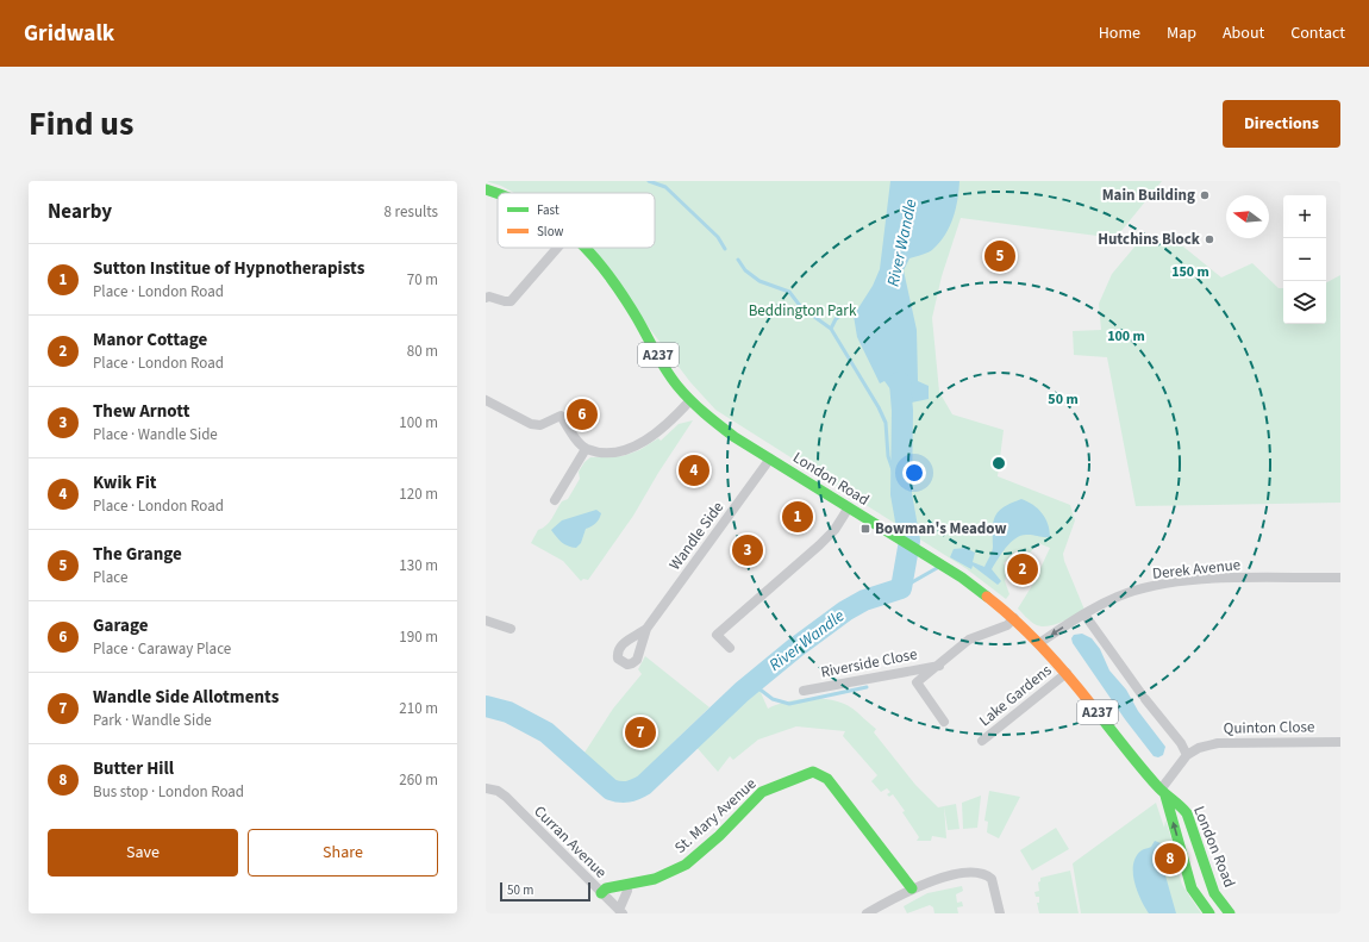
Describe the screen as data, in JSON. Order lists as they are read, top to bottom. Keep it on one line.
{"streets":{"main road":["A237","London Road","St. Mary Avenue"],"street":["Wandle Side","Derek Avenue","Riverside Close","Lake Gardens","Quinton Close","Curran Avenue"]},"crossings":[["London Road","Wandle Side"],["London Road","Derek Avenue"],["London Road","Riverside Close"],["London Road","Lake Gardens"],["London Road","Quinton Close"],["St. Mary Avenue","Curran Avenue"]],"water":["River Wandle"],"parks":["Beddington Park"],"places":{"other":["Main Building","Hutchins Block"],"transit":["Bowman's Meadow"]},"legend":["Fast","Slow"],"scale_bar":"50 m","north":"left","page":{"header":"Gridwalk","nav":["Home","Map","About","Contact"],"title":"Find us","buttons":["Directions",["Save","Share"]],"heading":["Nearby","8 results"],"map_buttons":["+","−"],"pins":["5","6","4","1","3","2","7","8"],"list":[{"mark":"1","name":"Sutton Institue of Hypnotherapists","note":"Place · London Road","value":"70 m"},{"mark":"2","name":"Manor Cottage","note":"Place · London Road","value":"80 m"},{"mark":"3","name":"Thew Arnott","note":"Place · Wandle Side","value":"100 m"},{"mark":"4","name":"Kwik Fit","note":"Place · London Road","value":"120 m"},{"mark":"5","name":"The Grange","note":"Place","value":"130 m"},{"mark":"6","name":"Garage","note":"Place · Caraway Place","value":"190 m"},{"mark":"7","name":"Wandle Side Allotments","note":"Park · Wandle Side","value":"210 m"},{"mark":"8","name":"Butter Hill","note":"Bus stop · London Road","value":"260 m"}],"scale":"50 m"},"rings":["150 m","100 m","50 m"]}
